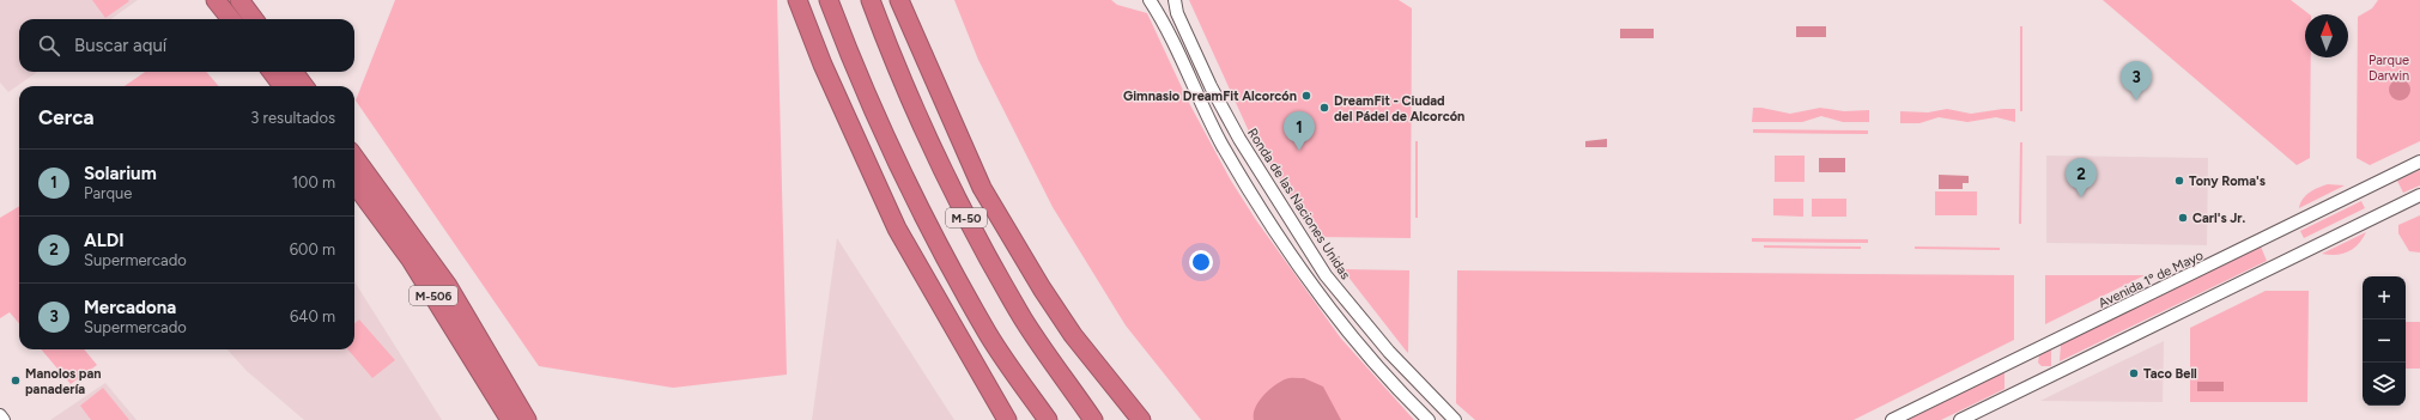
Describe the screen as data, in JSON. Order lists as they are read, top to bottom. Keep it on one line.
{"streets":{"highway":["M-50","M-506"],"street":["Ronda de las Naciones Unidas","Avenida 1º de Mayo"]},"parks":["Parque Darwin"],"places":["Gimnasio DreamFit Alcorcón","DreamFit - Ciudad del Pádel de Alcorcón","Tony Roma's","Carl's Jr.","Taco Bell","Manolos pan panadería"],"north":"top","page":{"search":"Buscar aquí","pins":["3","1","2"],"heading":["Cerca","3 resultados"],"list":[{"mark":"1","name":"Solarium","note":"Parque","value":"100 m"},{"mark":"2","name":"ALDI","note":"Supermercado","value":"600 m"},{"mark":"3","name":"Mercadona","note":"Supermercado","value":"640 m"}],"map_buttons":["+","−"]}}
